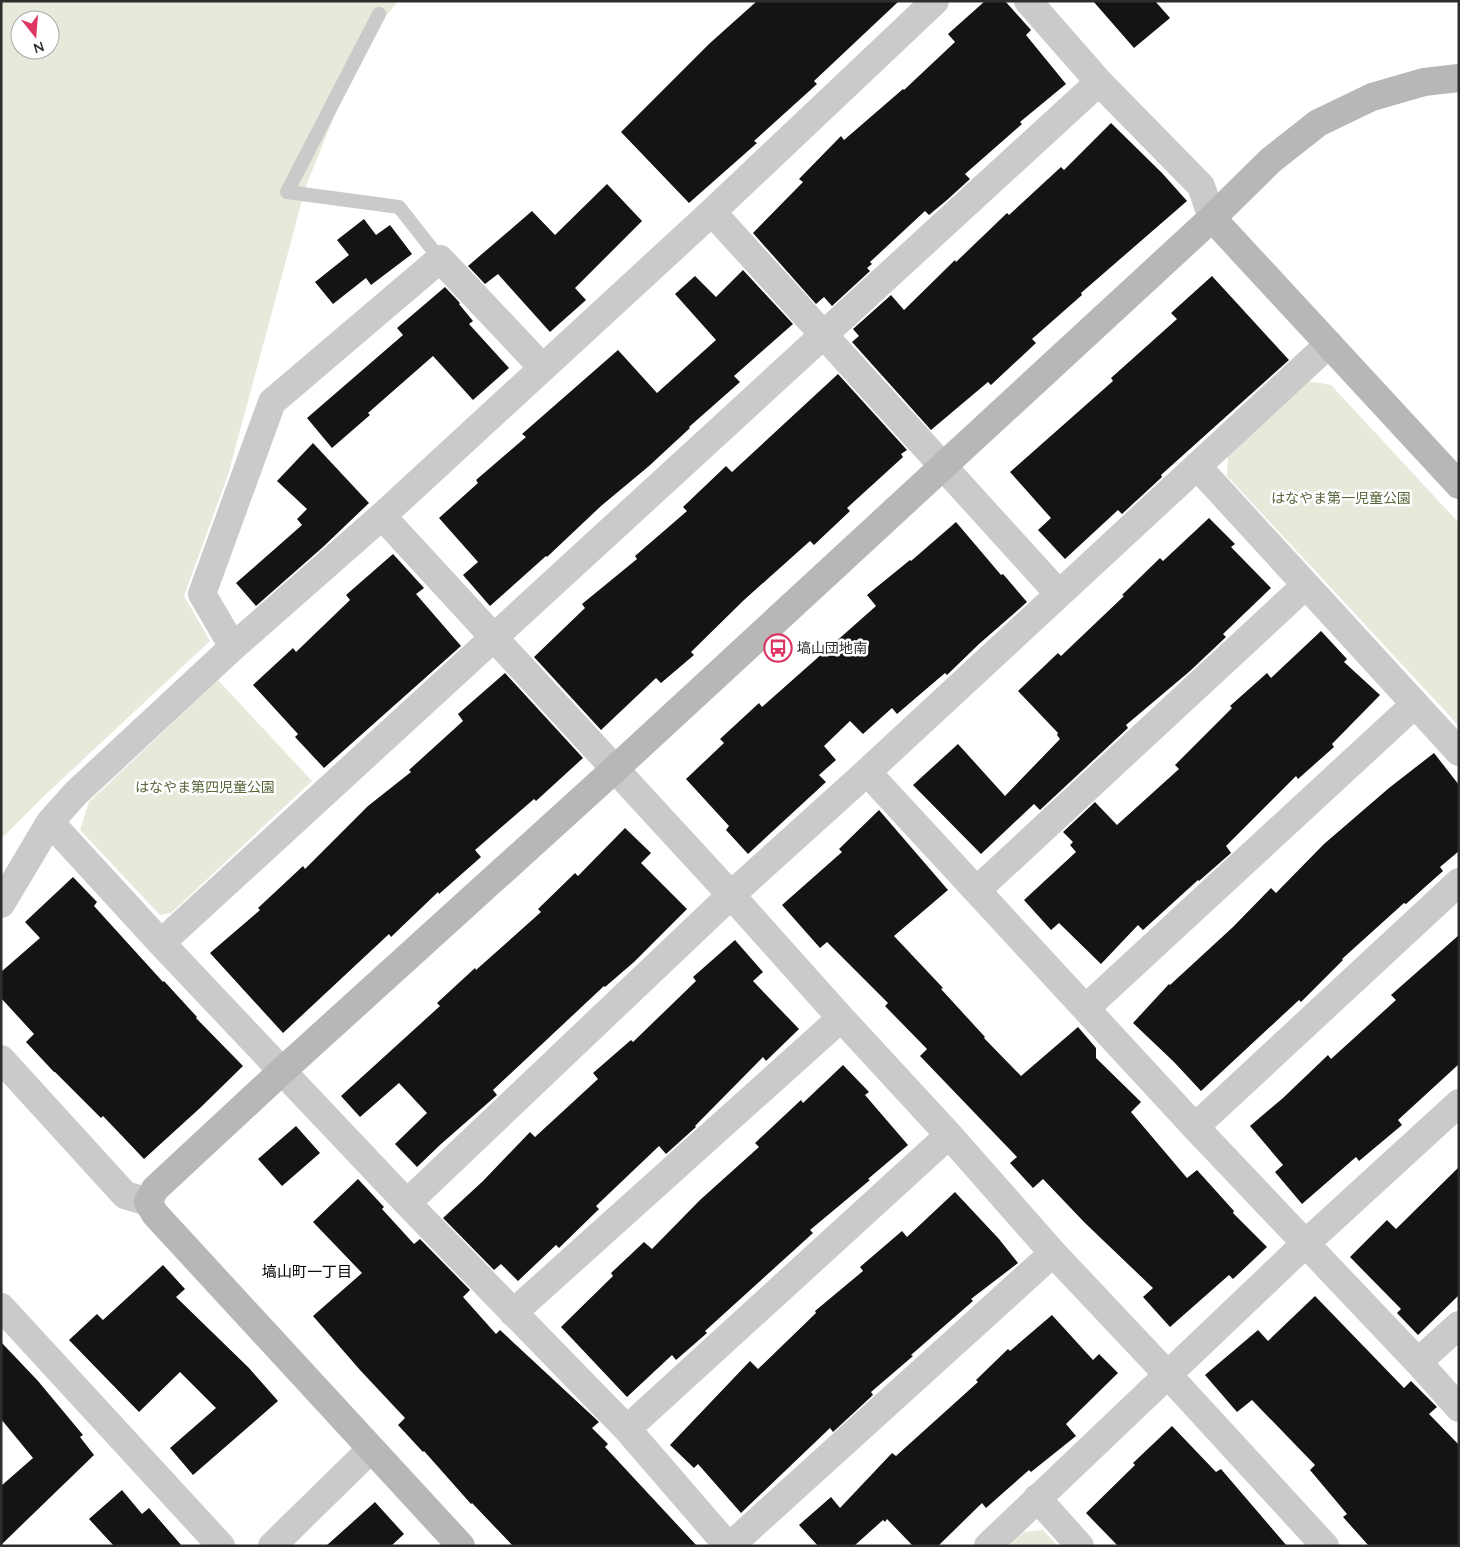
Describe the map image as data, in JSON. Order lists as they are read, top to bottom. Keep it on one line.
{"districts":["塙山町一丁目"],"parks":["はなやま第一児童公園","はなやま第四児童公園"],"places":{"bus stop":["塙山団地南"]},"north":"bottom"}
